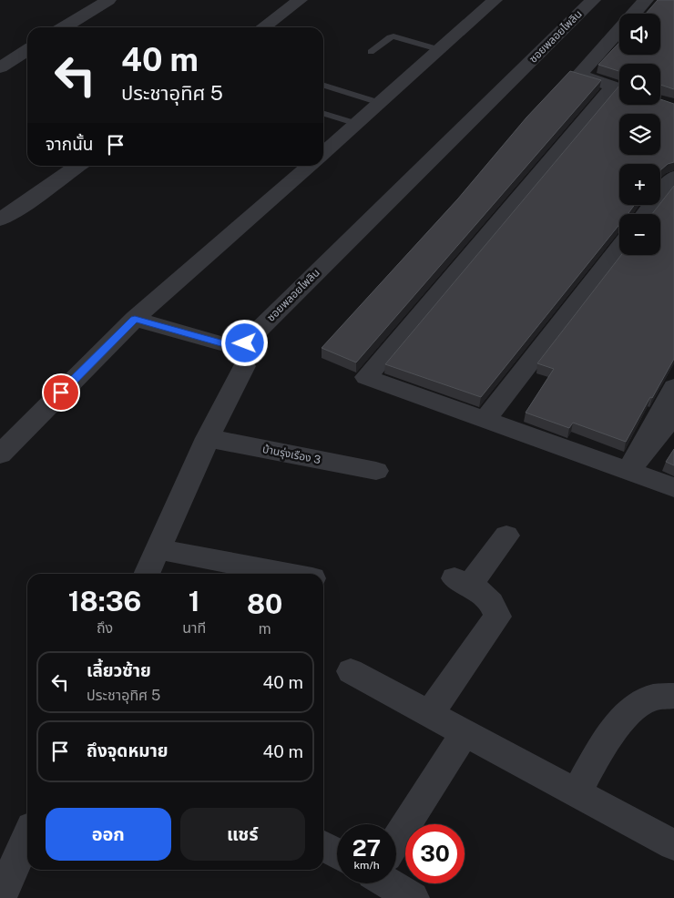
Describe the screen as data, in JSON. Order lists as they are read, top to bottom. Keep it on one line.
{"streets":{"street":["ซอยพลอยไพลิน","บ้านรุ่งเรือง 3"]},"page":{"map_buttons":["+","−"],"turn":["40 m","ประชาอุทิศ 5"],"then":"จากนั้น","eta":["18:36","ถึง","1","นาที","80","m"],"list":[{"name":"เลี้ยวซ้าย","note":"ประชาอุทิศ 5","value":"40 m"},{"name":"ถึงจุดหมาย","value":"40 m"}],"buttons":["ออก","แชร์"],"speed":"27 km/h","limit":"30"}}
